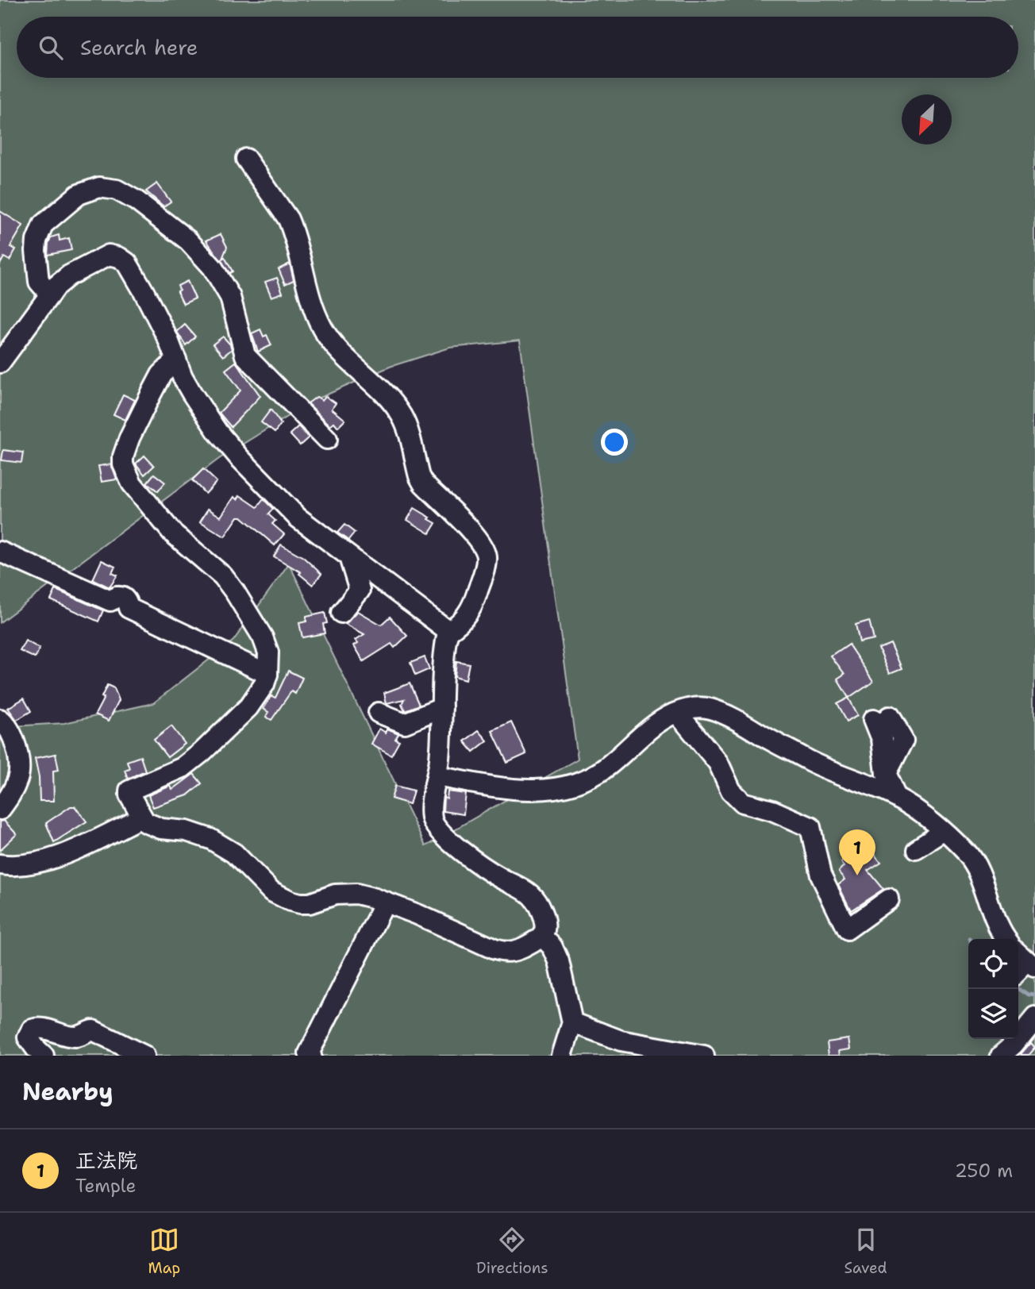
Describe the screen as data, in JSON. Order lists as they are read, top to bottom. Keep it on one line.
{"north":"bottom left","page":{"search":"Search here","pins":"1","heading":"Nearby","list":[{"mark":"1","name":"正法院","note":"Temple","value":"250 m"}],"nav":["Map","Directions","Saved"]}}
